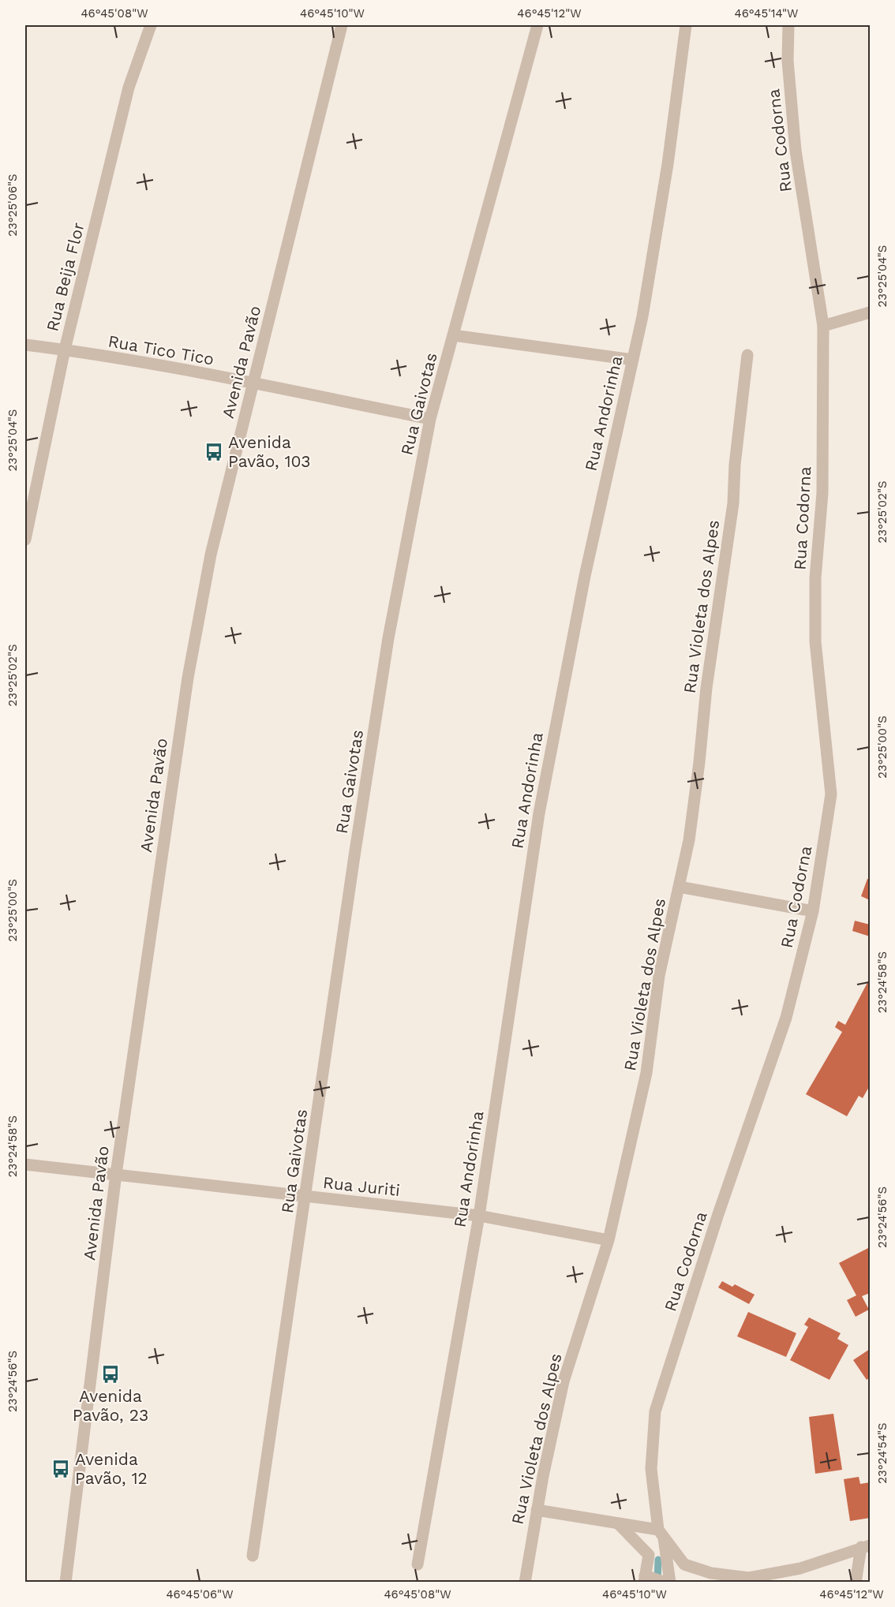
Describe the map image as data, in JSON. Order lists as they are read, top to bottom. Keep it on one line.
{"streets":{"street":["Rua Codorna","Rua Beija Flor","Rua Tico Tico","Avenida Pavão","Rua Gaivotas","Rua Andorinha","Rua Violeta dos Alpes","Rua Juriti"]},"crossings":[["Rua Beija Flor","Rua Tico Tico"],["Rua Tico Tico","Avenida Pavão"],["Rua Tico Tico","Rua Gaivotas"],["Avenida Pavão","Rua Juriti"],["Rua Gaivotas","Rua Juriti"],["Rua Andorinha","Rua Juriti"],["Rua Violeta dos Alpes","Rua Juriti"]],"places":{"bus stop":["Avenida Pavão, 103","Avenida Pavão, 23","Avenida Pavão, 12"]},"coordinates":["46°45'08\"W","46°45'10\"W","46°45'12\"W","46°45'14\"W","23°25'06\"S","23°25'04\"S","23°25'02\"S","23°25'00\"S","23°24'58\"S","23°24'56\"S","23°24'54\"S","46°45'06\"W"]}
